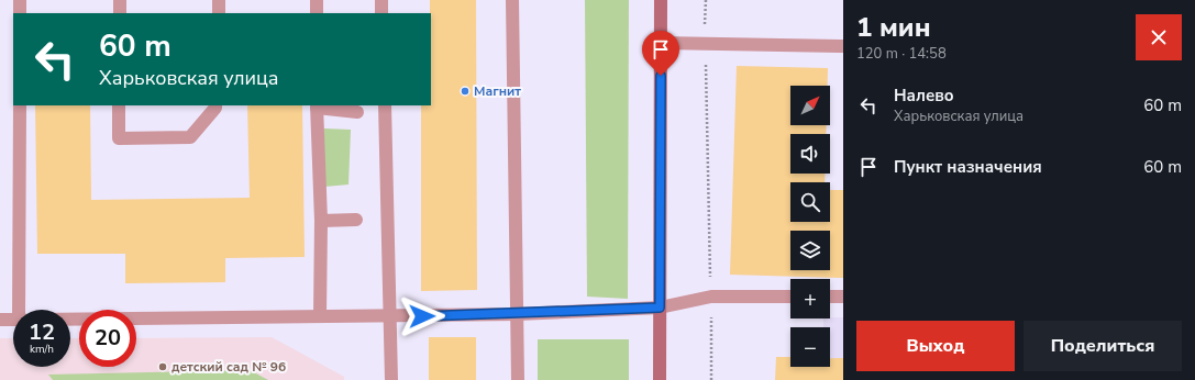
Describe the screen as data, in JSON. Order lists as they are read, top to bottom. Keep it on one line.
{"places":["Магнит","детский сад № 96"],"north":"top right","page":{"heading":["1 мин","120 m · 14:58"],"turn":["60 m","Харьковская улица"],"list":[{"name":"Налево","note":"Харьковская улица","value":"60 m"},{"name":"Пункт назначения","value":"60 m"}],"map_buttons":["+","−"],"speed":"12 km/h","limit":"20","buttons":["Выход","Поделиться"]}}
